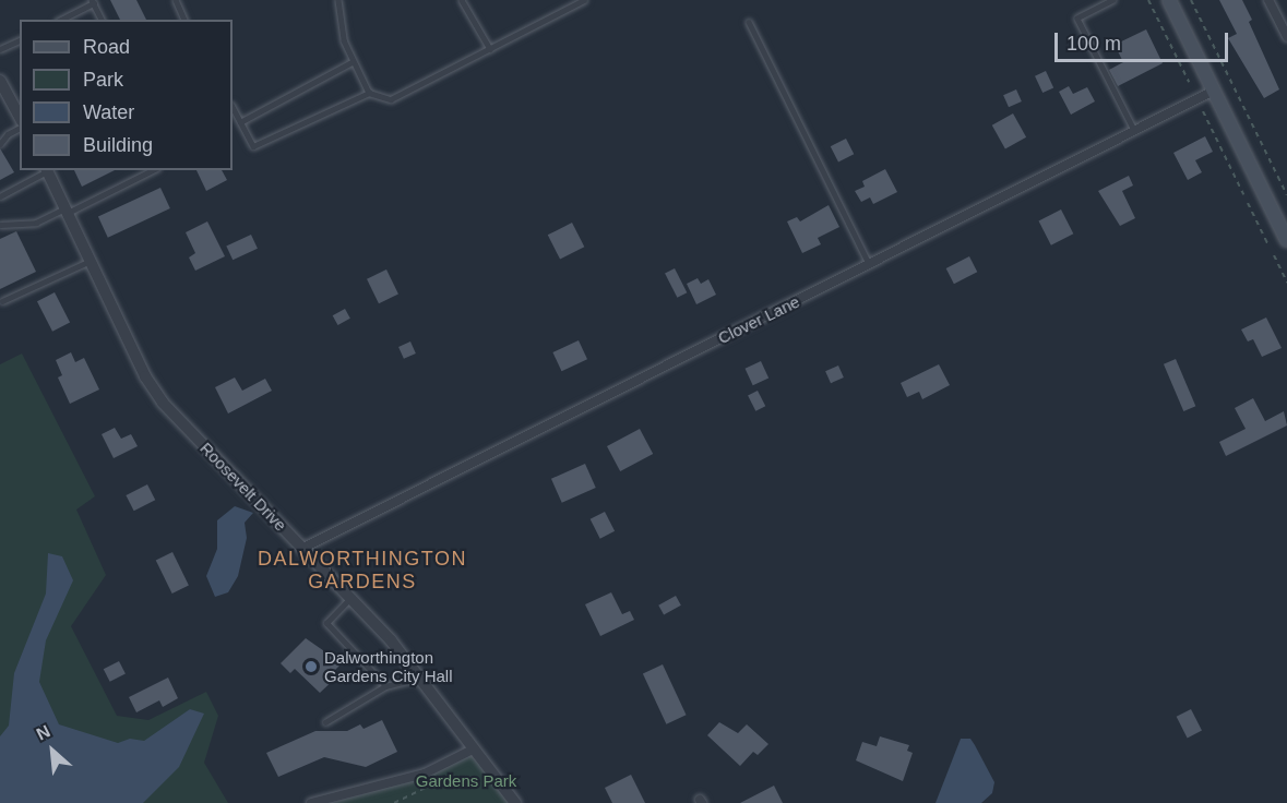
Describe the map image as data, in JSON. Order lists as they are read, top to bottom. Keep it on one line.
{"streets":{"street":["Clover Lane","Roosevelt Drive"]},"crossings":[["Clover Lane","Roosevelt Drive"]],"districts":["DALWORTHINGTON GARDENS"],"parks":["Gardens Park"],"places":["Dalworthington Gardens City Hall"],"legend":["Road","Park","Water","Building"],"scale_bar":"100 m","north":"top left"}
